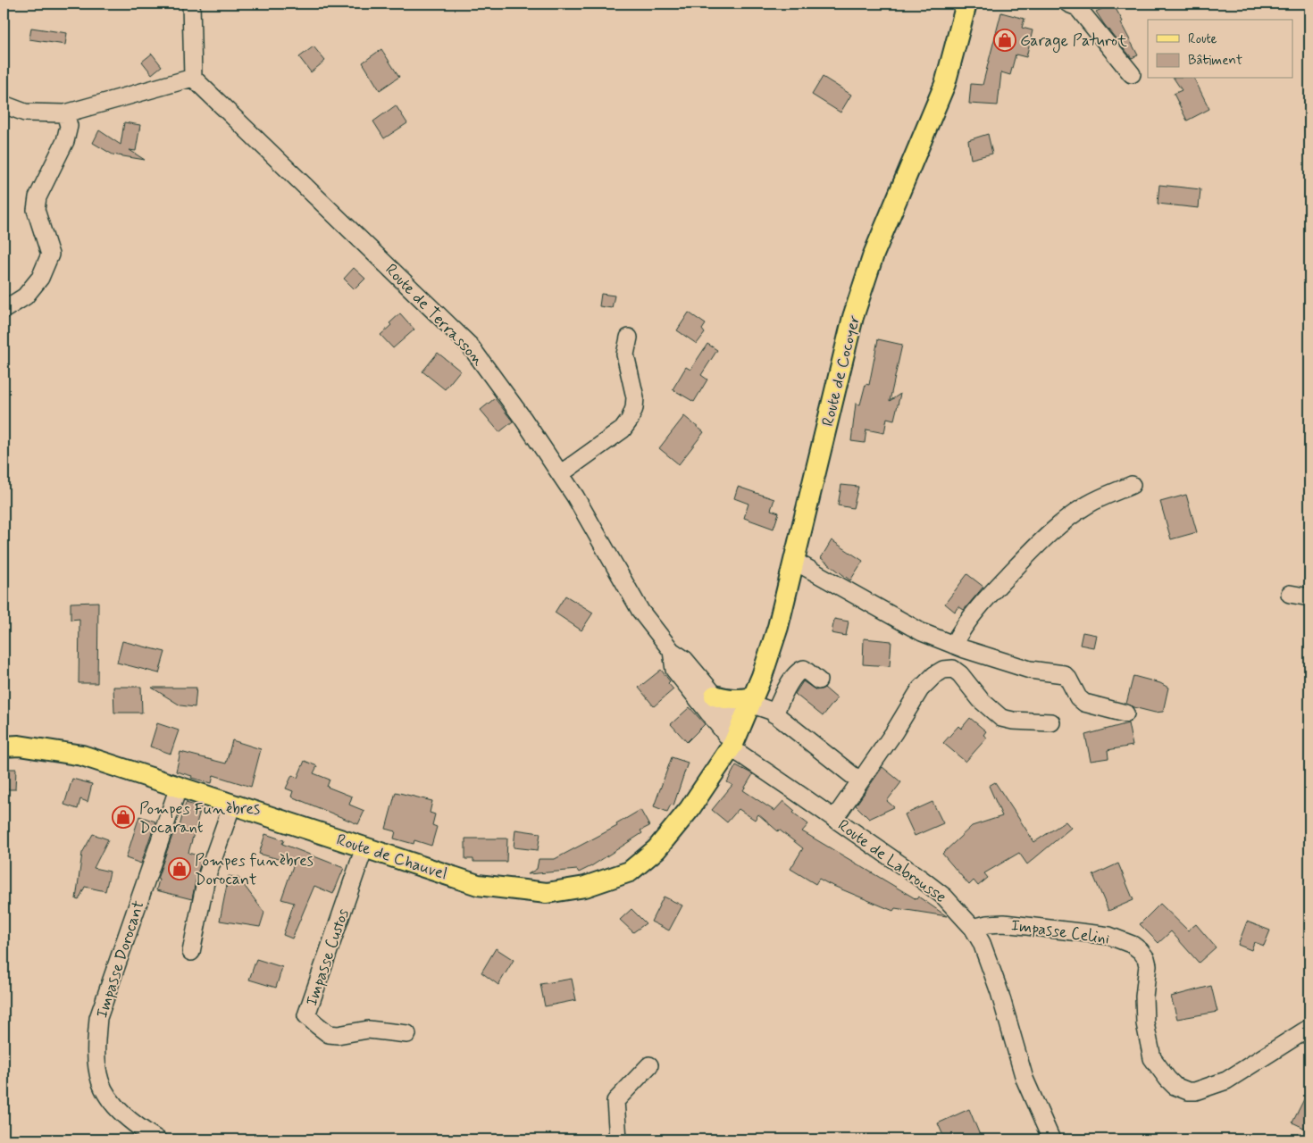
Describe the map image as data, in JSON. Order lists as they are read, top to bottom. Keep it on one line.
{"streets":{"main road":["Route de Cocoyer","Route de Chauvel"],"street":["Route de Terrasson","Route de Labrousse","Impasse Celini","Impasse Custos","Impasse Dorocant"]},"crossings":[["Route de Terrasson","Route de Cocoyer"],["Route de Terrasson","Route de Chauvel"],["Route de Terrasson","Route de Labrousse"],["Route de Cocoyer","Route de Chauvel"],["Route de Cocoyer","Route de Labrousse"],["Route de Chauvel","Route de Labrousse"],["Route de Chauvel","Impasse Custos"],["Route de Chauvel","Impasse Dorocant"],["Route de Labrousse","Impasse Celini"]],"places":{"shop":["Garage Paturot","Pompes Funèbres Docarant","Pompes funèbres Dorocant"]},"legend":["Route","Bâtiment"]}
